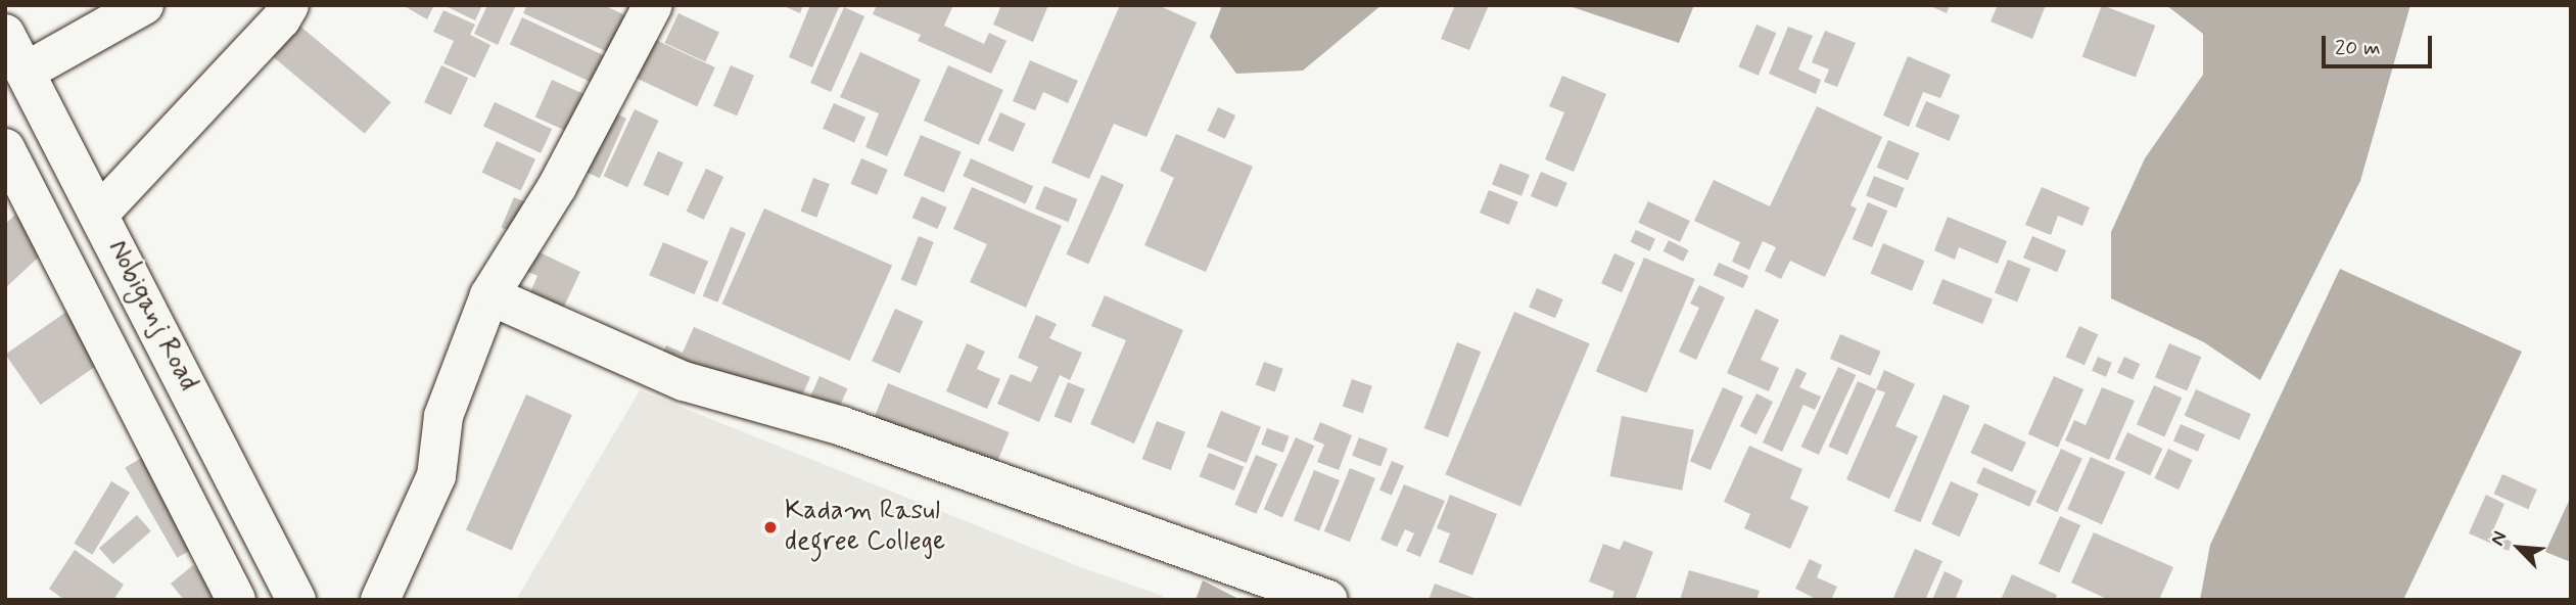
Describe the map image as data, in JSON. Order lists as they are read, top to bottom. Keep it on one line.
{"streets":{"street":["Nobiganj Road"]},"places":["Kadam Rasul degree College"],"scale_bar":"20 m","north":"top left"}
